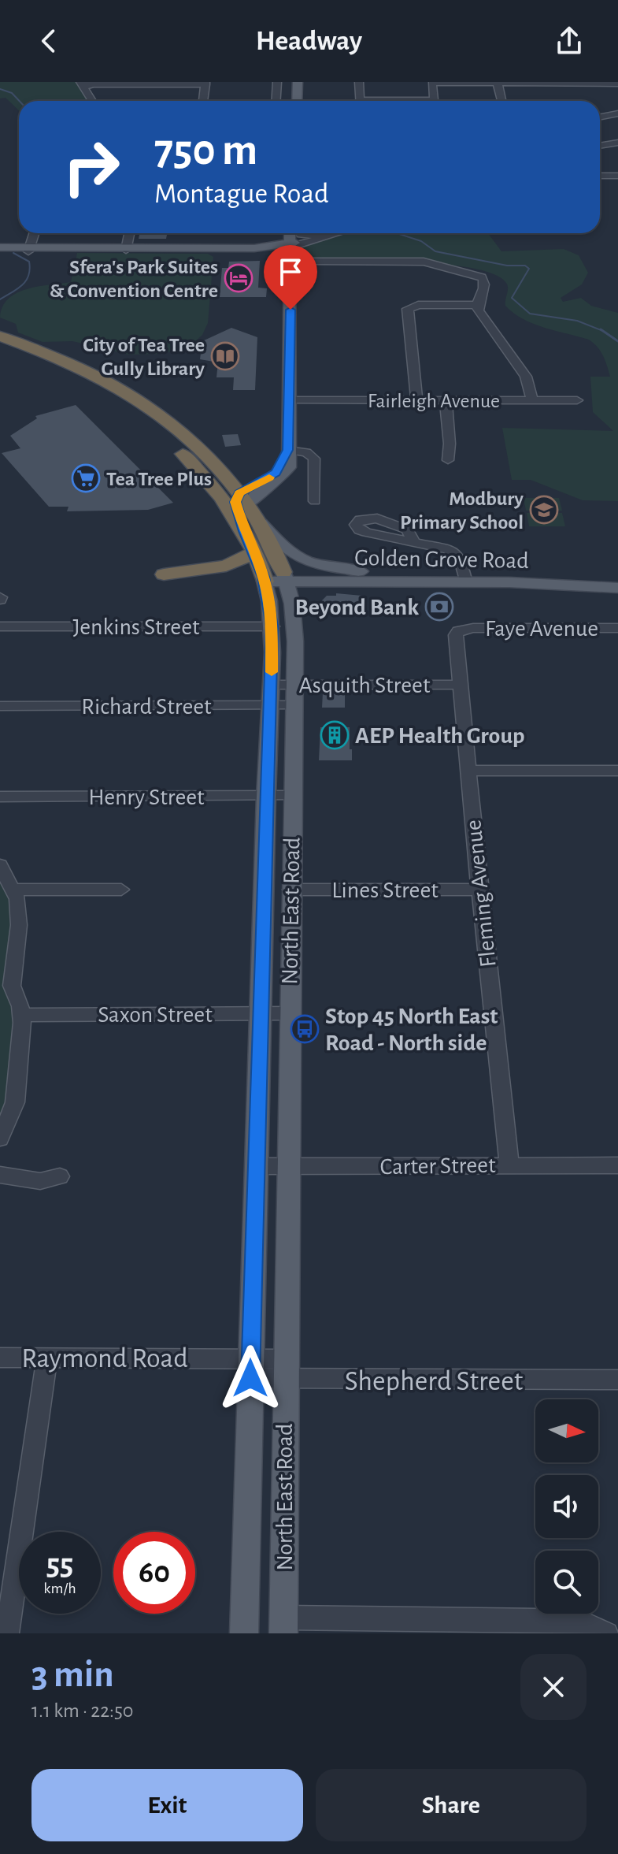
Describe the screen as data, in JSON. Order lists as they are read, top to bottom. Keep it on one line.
{"streets":{"highway":["North East Road"],"main road":["Golden Grove Road"],"street":["Fairleigh Avenue","Jenkins Street","Faye Avenue","Asquith Street","Richard Street","Henry Street","Lines Street","Fleming Avenue","Saxon Street","Carter Street","Raymond Road","Shepherd Street"]},"crossings":[["Golden Grove Road","North East Road"],["Jenkins Street","North East Road"],["Faye Avenue","Fleming Avenue"],["Asquith Street","Fleming Avenue"],["Asquith Street","North East Road"],["Richard Street","North East Road"],["Henry Street","North East Road"],["Lines Street","Fleming Avenue"],["Lines Street","North East Road"],["Fleming Avenue","Carter Street"],["North East Road","Saxon Street"],["North East Road","Carter Street"],["North East Road","Raymond Road"],["North East Road","Shepherd Street"],["Raymond Road","Shepherd Street"]],"places":{"hotel":["Sfera's Park Suites & Convention Centre"],"library":["City of Tea Tree Gully Library"],"supermarket":["Tea Tree Plus"],"school or university":["Modbury Primary School"],"bank":["Beyond Bank"],"building":["AEP Health Group"],"bus stop":["Stop 45 North East Road - North side"]},"north":"right","page":{"header":"Headway","turn":["750 m","Montague Road"],"speed":"55 km/h","limit":"60","heading":["3 min","1.1 km · 22:50"],"buttons":["Exit","Share"]}}
